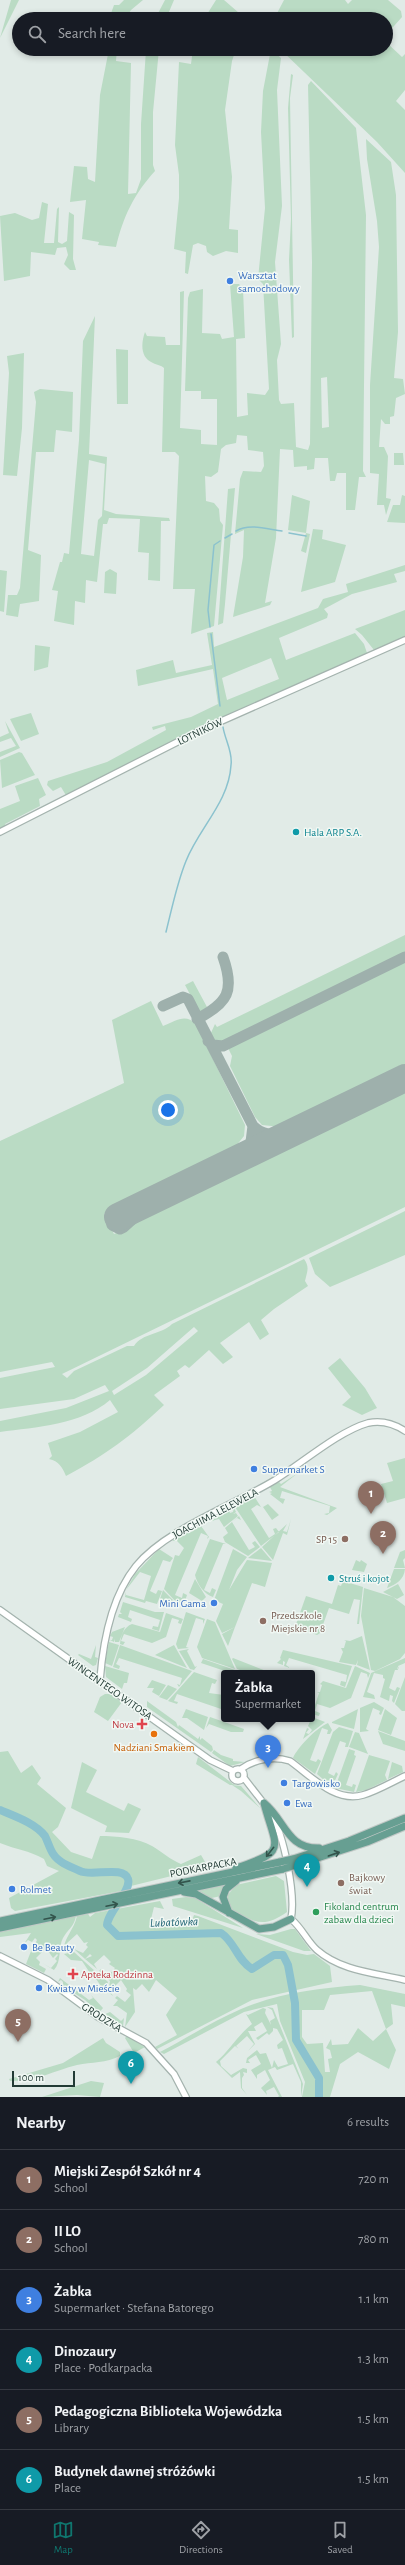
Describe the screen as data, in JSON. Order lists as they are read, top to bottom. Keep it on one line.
{"streets":{"main road":["PODKARPACKA"],"street":["LOTNIKÓW","JOACHIMA LELEWELA","WINCENTEGO WITOSA","GRODZKA"]},"crossings":[["JOACHIMA LELEWELA","WINCENTEGO WITOSA"]],"water":["Lubatówka"],"places":{"other":["Warsztat samochodowy","Hala ARP S.A.","Supermarket S","SP 15","Struś i kojot","Mini Gama","Przedszkole Miejskie nr 8","Nadziani Smakiem","Targowisko","Ewa","Bajkowy świat","Rolmet","Fikoland centrum zabaw dla dzieci","Be Beauty","Kwiaty w Mieście"],"health":["Nova","Apteka Rodzinna"]},"scale_bar":"100 m","page":{"search":"Search here","pins":["1","2","3","4","5","6"],"popup":["Żabka","Supermarket"],"scale":"100 m","heading":["Nearby","6 results"],"list":[{"mark":"1","name":"Miejski Zespół Szkół nr 4","note":"School","value":"720 m"},{"mark":"2","name":"II LO","note":"School","value":"780 m"},{"mark":"3","name":"Żabka","note":"Supermarket · Stefana Batorego","value":"1.1 km"},{"mark":"4","name":"Dinozaury","note":"Place · Podkarpacka","value":"1.3 km"},{"mark":"5","name":"Pedagogiczna Biblioteka Wojewódzka","note":"Library","value":"1.5 km"},{"mark":"6","name":"Budynek dawnej stróżówki","note":"Place","value":"1.5 km"}],"nav":["Map","Directions","Saved"]}}
